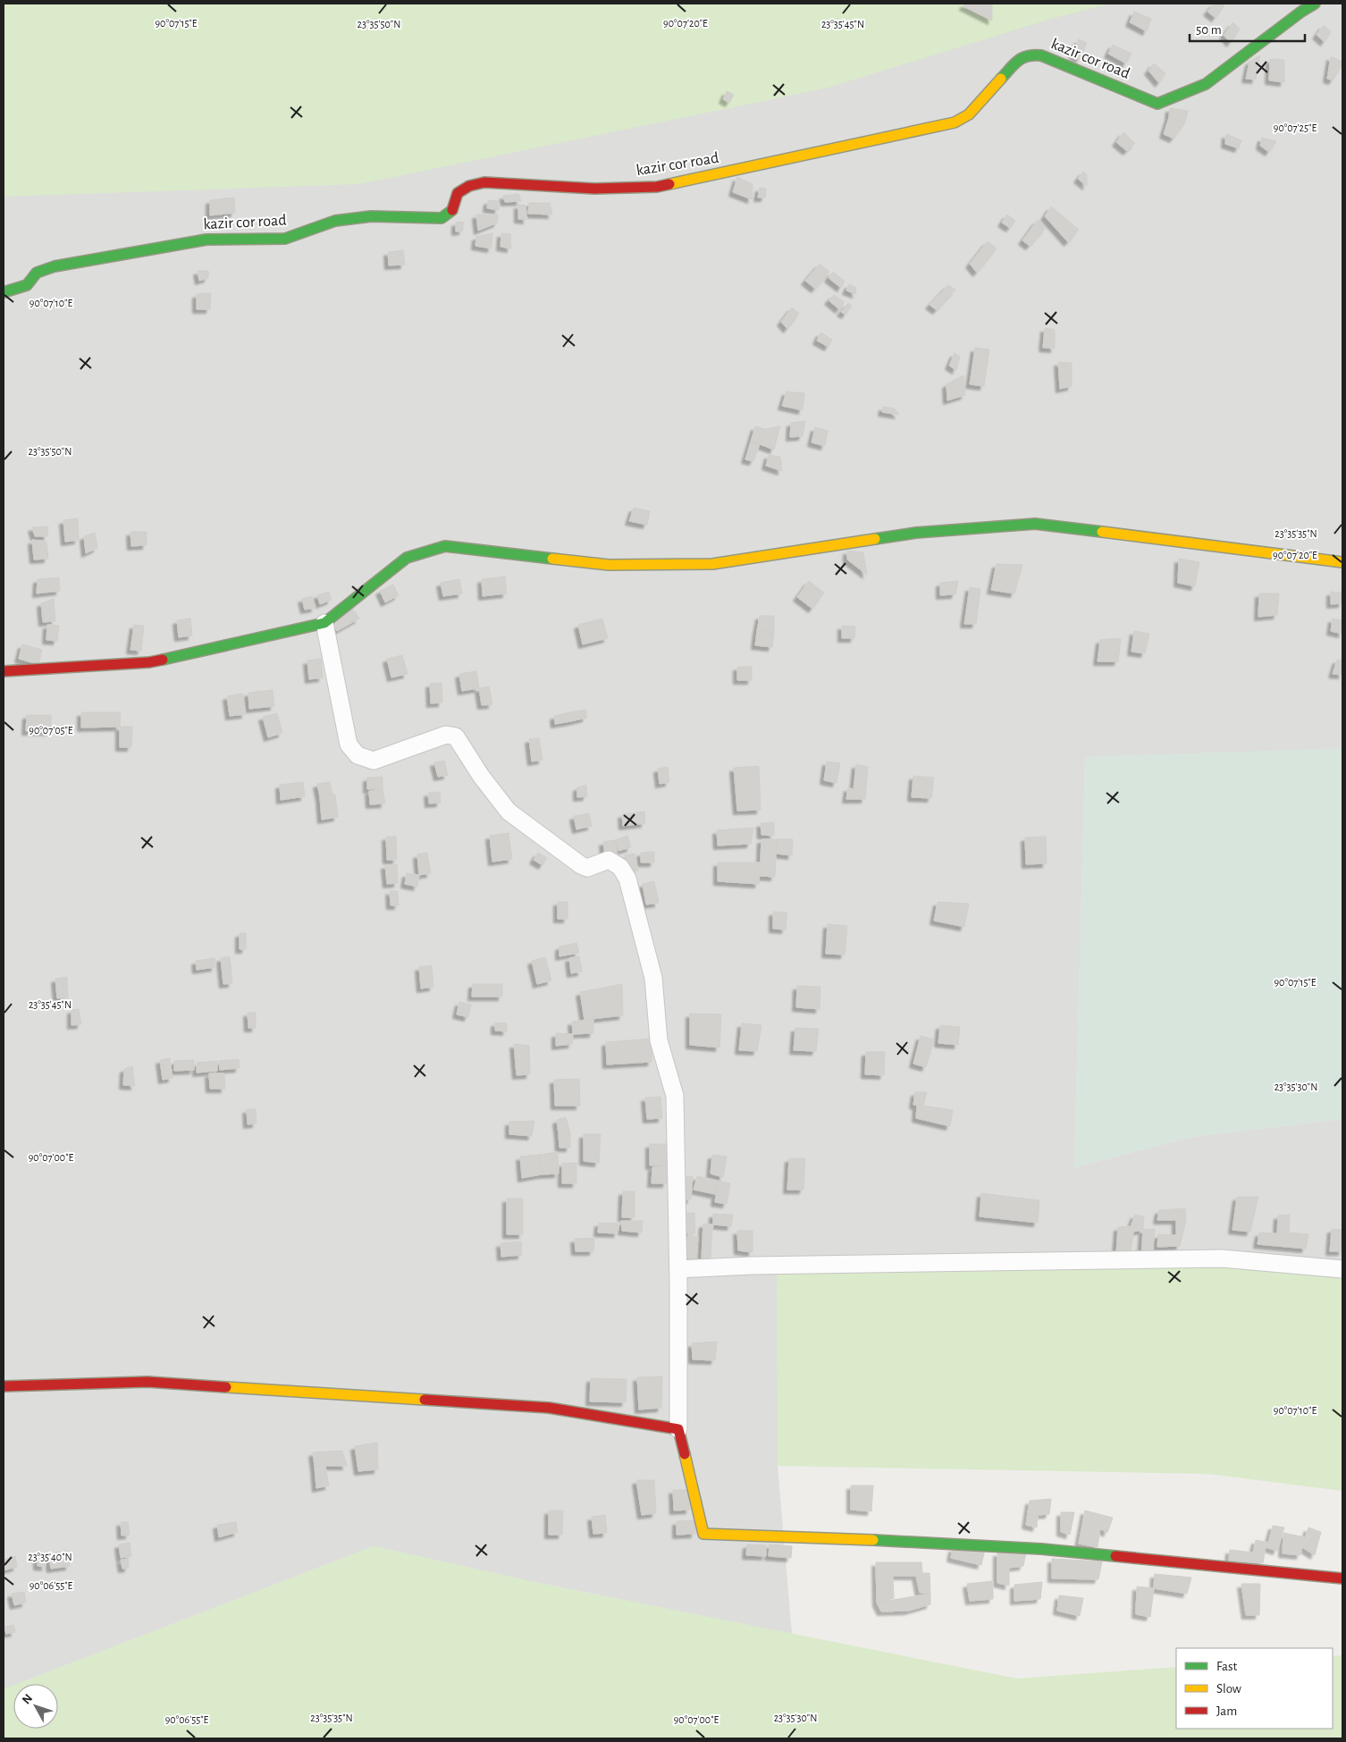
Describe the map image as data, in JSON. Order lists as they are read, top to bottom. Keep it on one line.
{"streets":{"street":["kazir cor road"]},"legend":["Fast","Slow","Jam"],"scale_bar":"50 m","north":"top left","coordinates":["90°07'20\"E","90°07'15\"E","23°35'50\"N","23°35'45\"N","90°07'25\"E","90°07'10\"E","23°35'35\"N","90°07'05\"E","23°35'30\"N","90°07'00\"E","23°35'40\"N","90°06'55\"E"]}
